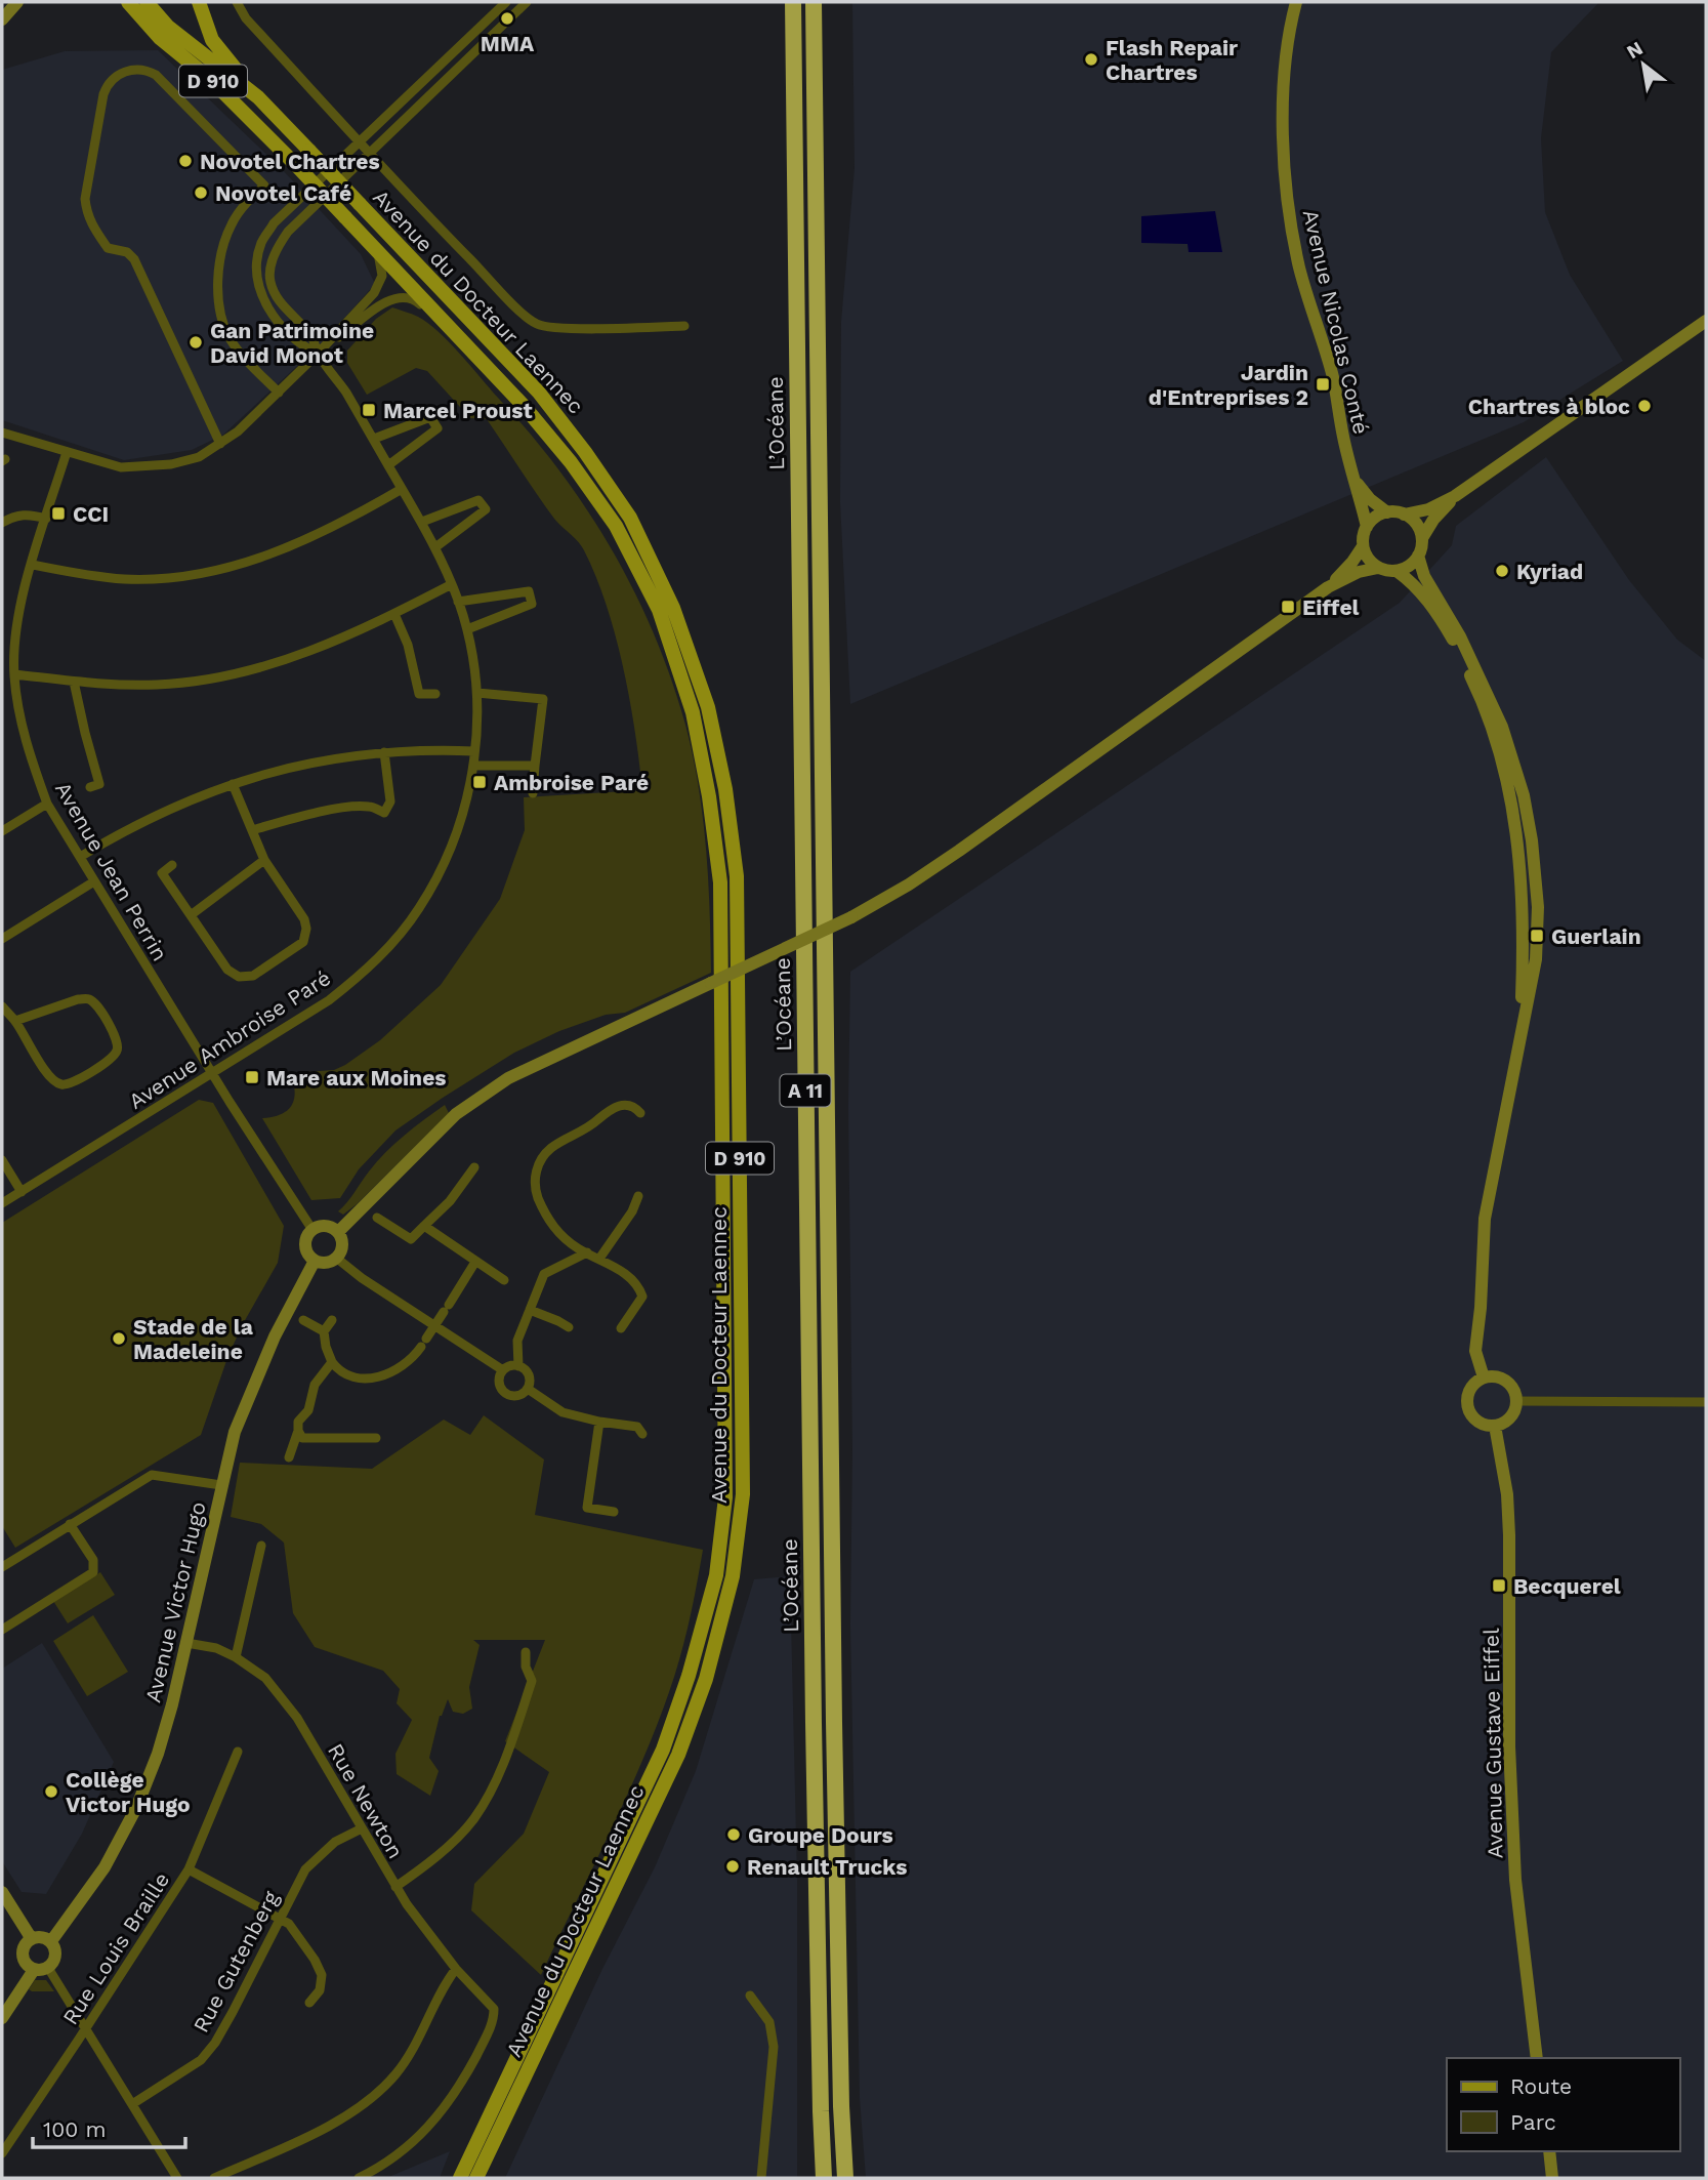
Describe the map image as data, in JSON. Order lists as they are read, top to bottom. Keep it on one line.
{"streets":{"highway":["L’Océane","A 11"],"main road":["D 910","Avenue du Docteur Laennec","Avenue Nicolas Conté","Avenue Victor Hugo","Avenue Gustave Eiffel"],"street":["Avenue Jean Perrin","Avenue Ambroise Paré","Rue Newton","Rue Louis Braille","Rue Gutenberg"]},"crossings":[["D 910","Avenue du Docteur Laennec"],["Avenue Jean Perrin","Avenue Ambroise Paré"],["Avenue Jean Perrin","Avenue Victor Hugo"],["Avenue Victor Hugo","Rue Newton"],["Rue Newton","Rue Gutenberg"]],"places":{"other":["MMA","Flash Repair Chartres","Novotel Chartres","Novotel Café","Gan Patrimoine David Monot","Chartres à bloc","Kyriad","Stade de la Madeleine","Collège Victor Hugo","Groupe Dours","Renault Trucks"],"transit":["Jardin d'Entreprises 2","Marcel Proust","CCI","Eiffel","Ambroise Paré","Guerlain","Mare aux Moines","Becquerel"]},"legend":["Route","Parc"],"scale_bar":"100 m","north":"top left"}
